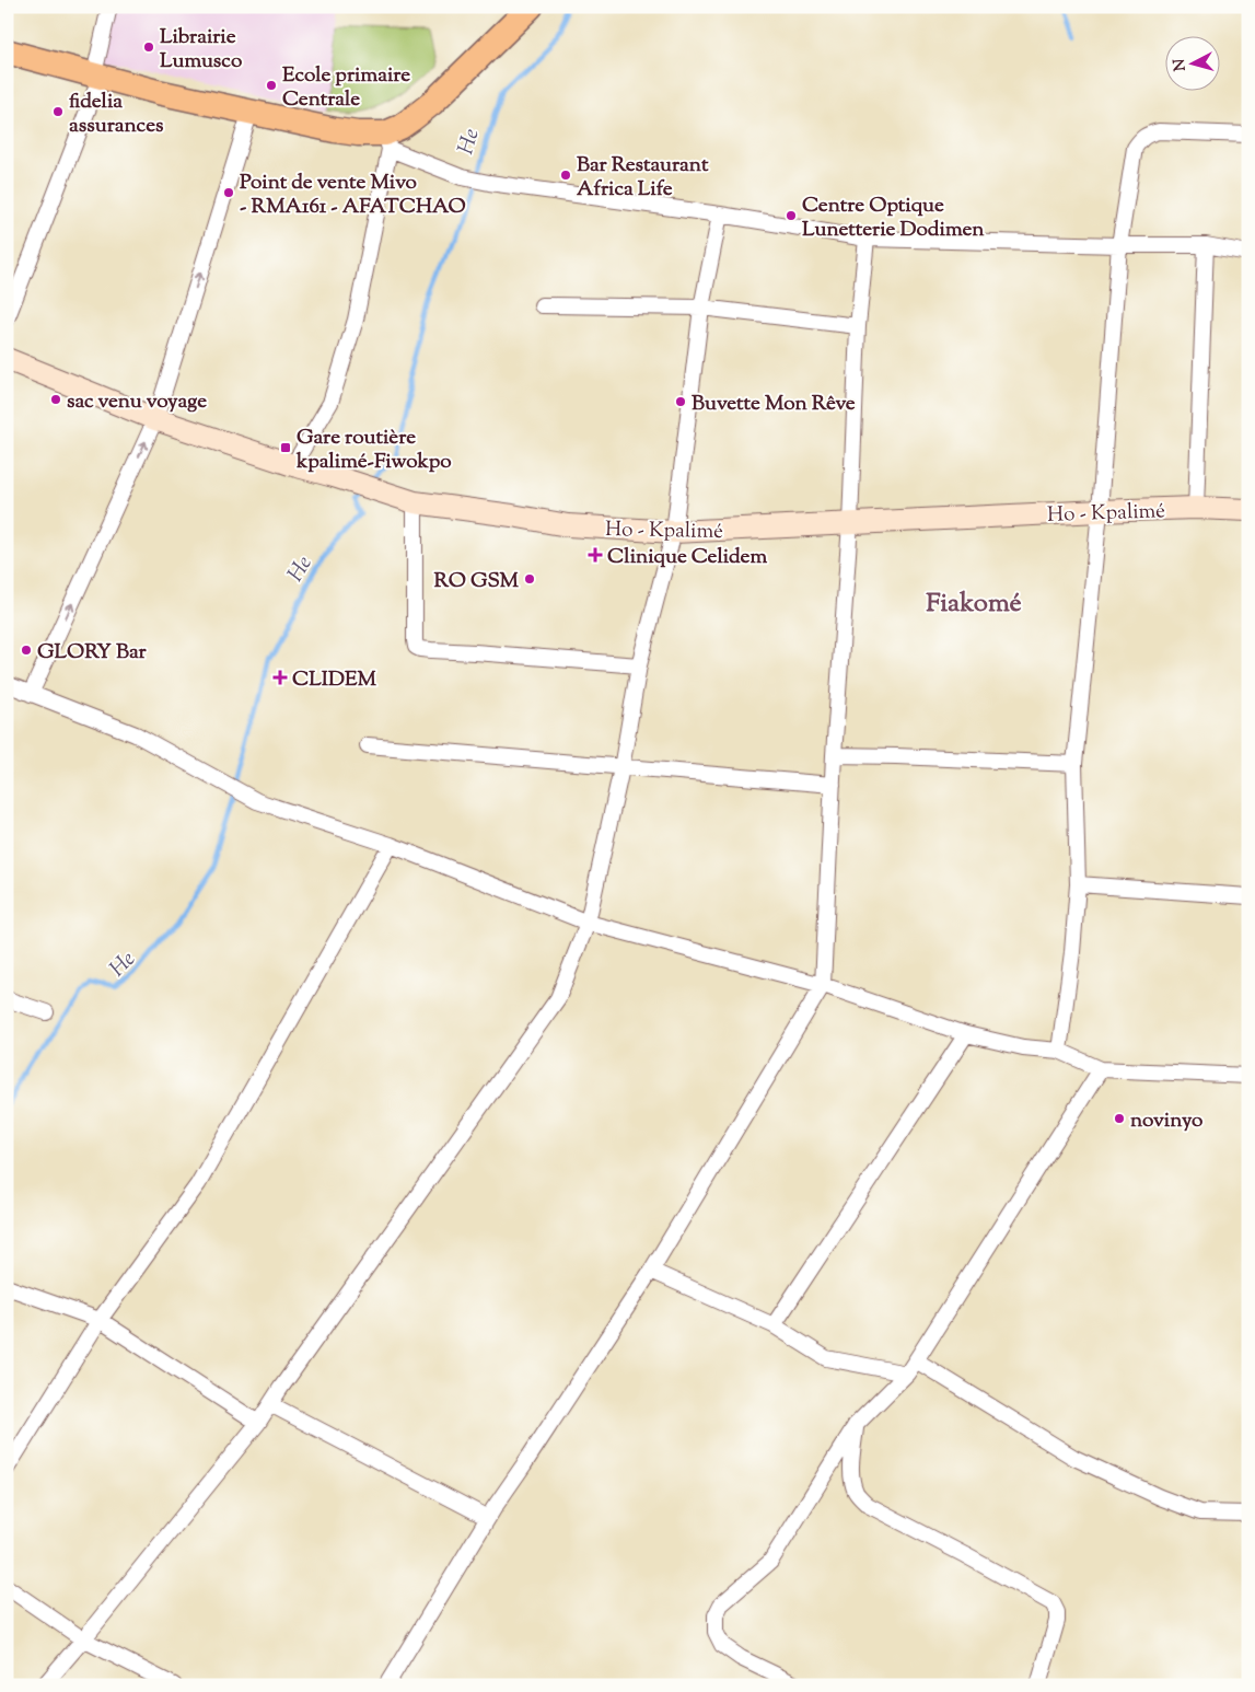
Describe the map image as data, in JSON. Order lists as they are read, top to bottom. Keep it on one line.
{"streets":{"main road":["Ho - Kpalimé"]},"districts":["Fiakomé"],"water":["He"],"places":{"other":["Librairie Lumusco","Ecole primaire Centrale","fidelia assurances","Bar Restaurant Africa Life","Point de vente Mivo - RMA161 - AFATCHAO","Centre Optique Lunetterie Dodimen","sac venu voyage","Buvette Mon Rêve","RO GSM","GLORY Bar","novinyo"],"transit":["Gare routière kpalimé-Fiwokpo"],"health":["Clinique Celidem","CLIDEM"]},"north":"left"}
